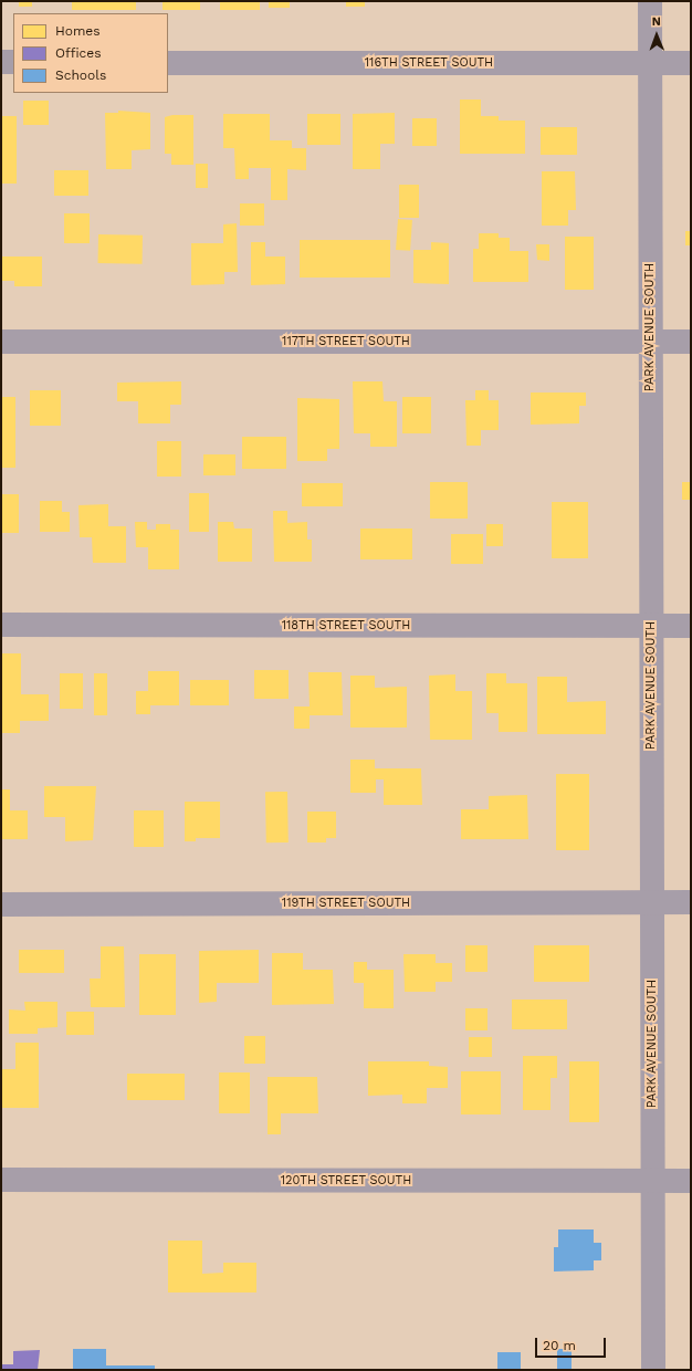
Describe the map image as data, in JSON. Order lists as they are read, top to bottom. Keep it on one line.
{"streets":{"street":["116TH STREET SOUTH","PARK AVENUE SOUTH","117TH STREET SOUTH","118TH STREET SOUTH","119TH STREET SOUTH","120TH STREET SOUTH"]},"crossings":[["116TH STREET SOUTH","PARK AVENUE SOUTH"],["PARK AVENUE SOUTH","117TH STREET SOUTH"],["PARK AVENUE SOUTH","118TH STREET SOUTH"],["PARK AVENUE SOUTH","119TH STREET SOUTH"],["PARK AVENUE SOUTH","120TH STREET SOUTH"]],"legend":["Homes","Offices","Schools"],"scale_bar":"20 m","north":"top"}
